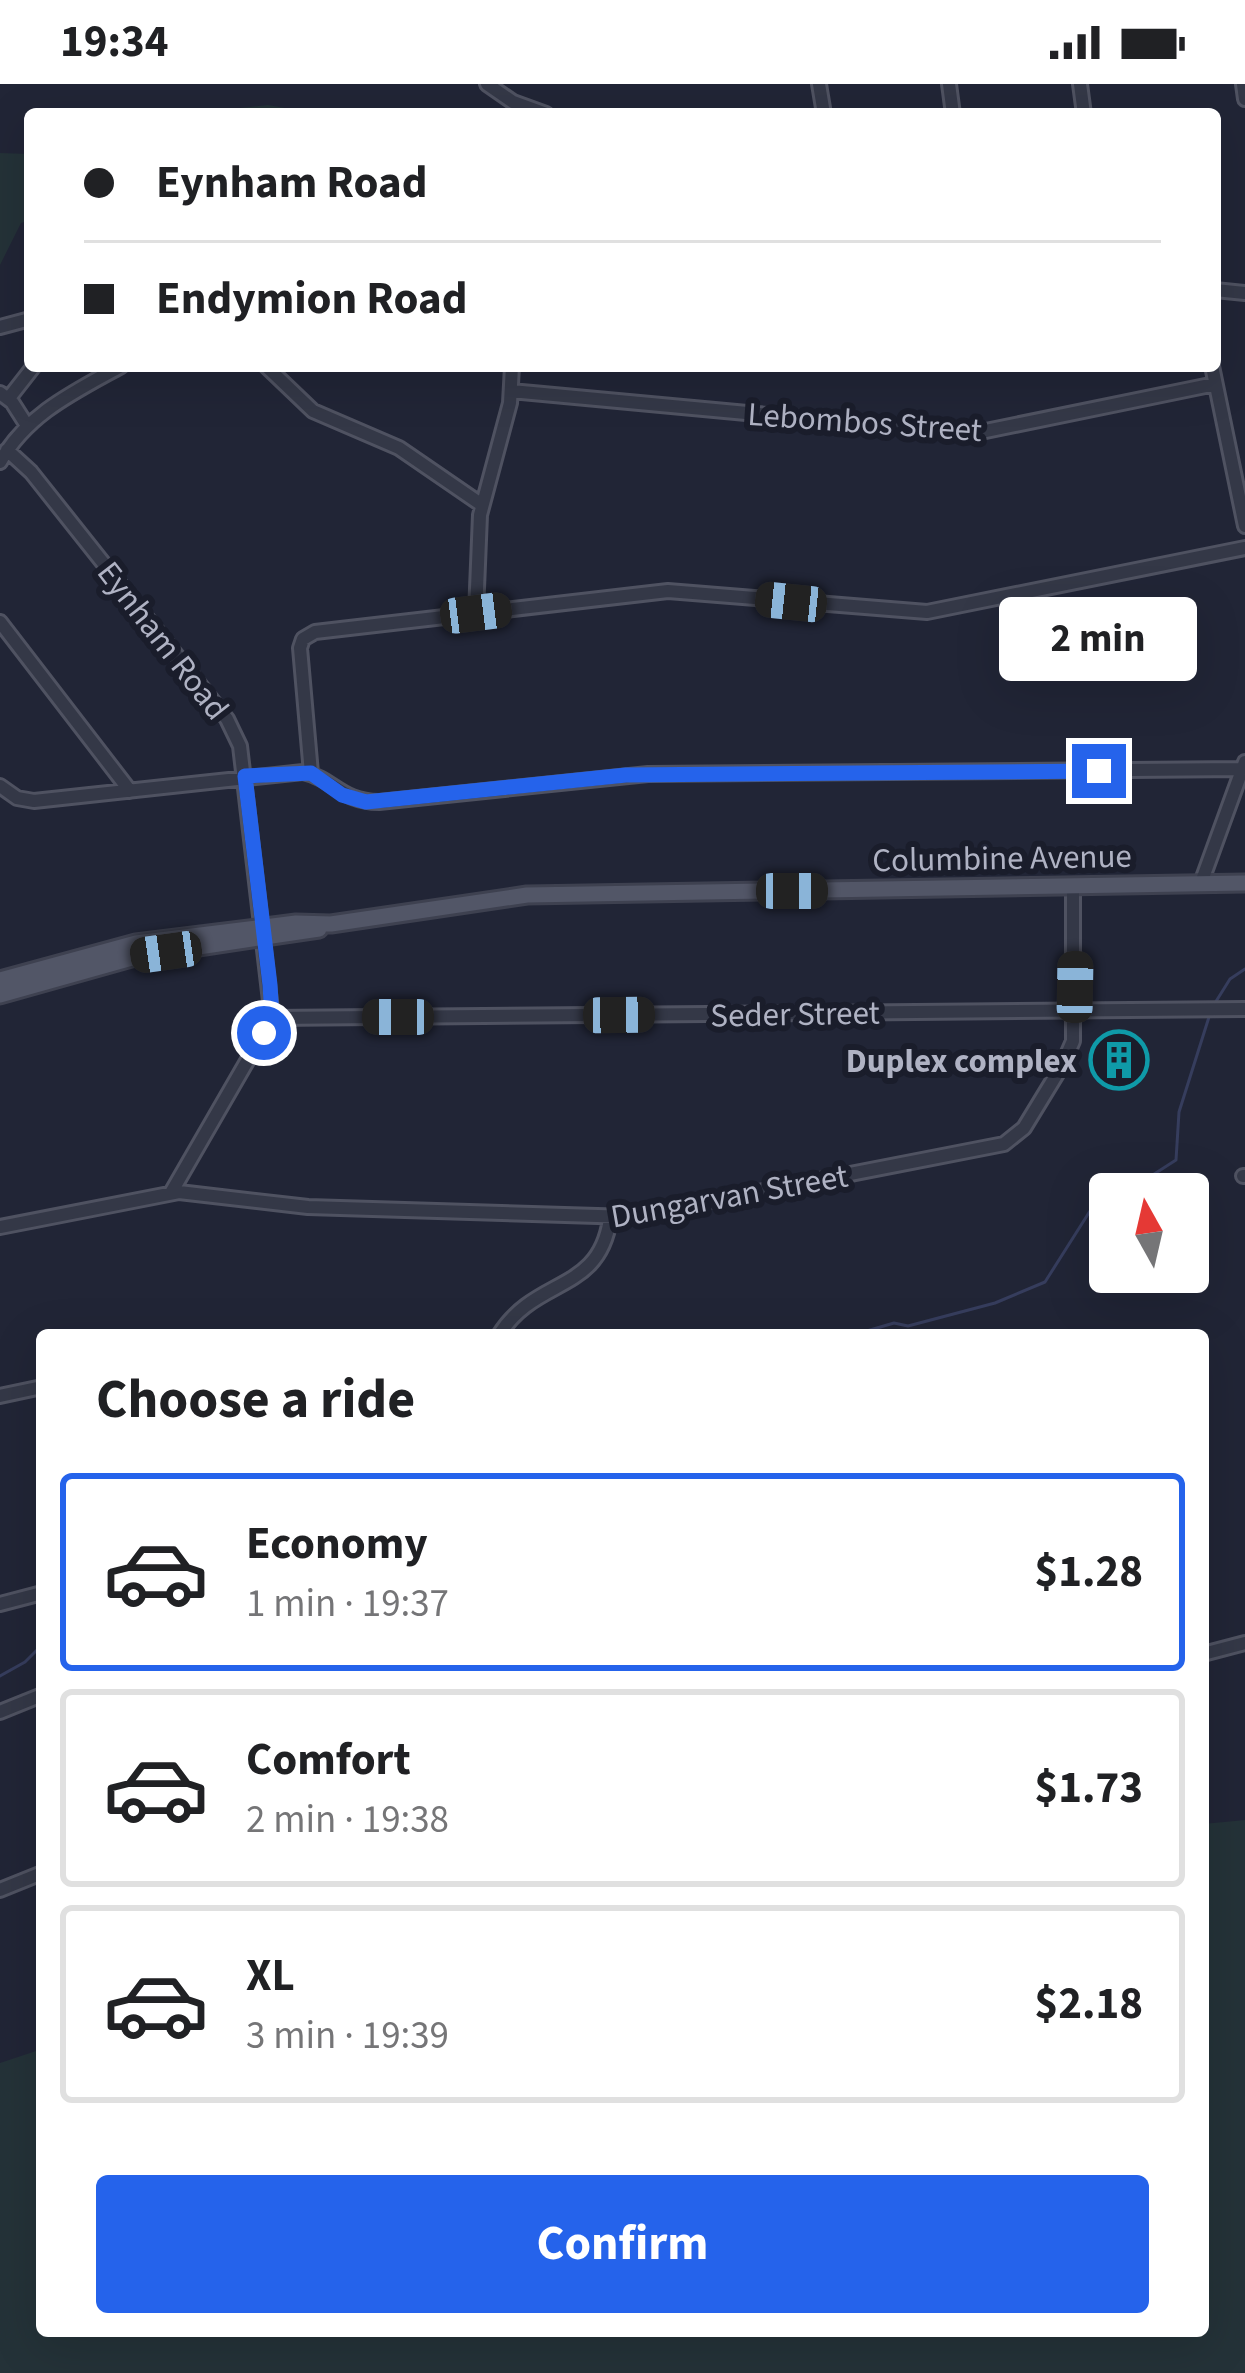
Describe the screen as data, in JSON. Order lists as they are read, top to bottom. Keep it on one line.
{"streets":{"main road":["Columbine Avenue"],"street":["Lebombos Street","Eynham Road","Seder Street","Dungarvan Street"]},"crossings":[["Eynham Road","Columbine Avenue"],["Eynham Road","Seder Street"],["Columbine Avenue","Dungarvan Street"],["Seder Street","Dungarvan Street"]],"places":{"building":["Duplex complex"]},"north":"top","page":{"status":"19:34","banner":["Eynham Road","Endymion Road"],"bubble":"2 min","heading":"Choose a ride","list":[{"name":"Economy","note":"1 min · 19:37","value":"$1.28"},{"name":"Comfort","note":"2 min · 19:38","value":"$1.73"},{"name":"XL","note":"3 min · 19:39","value":"$2.18"}],"buttons":"Confirm"}}
